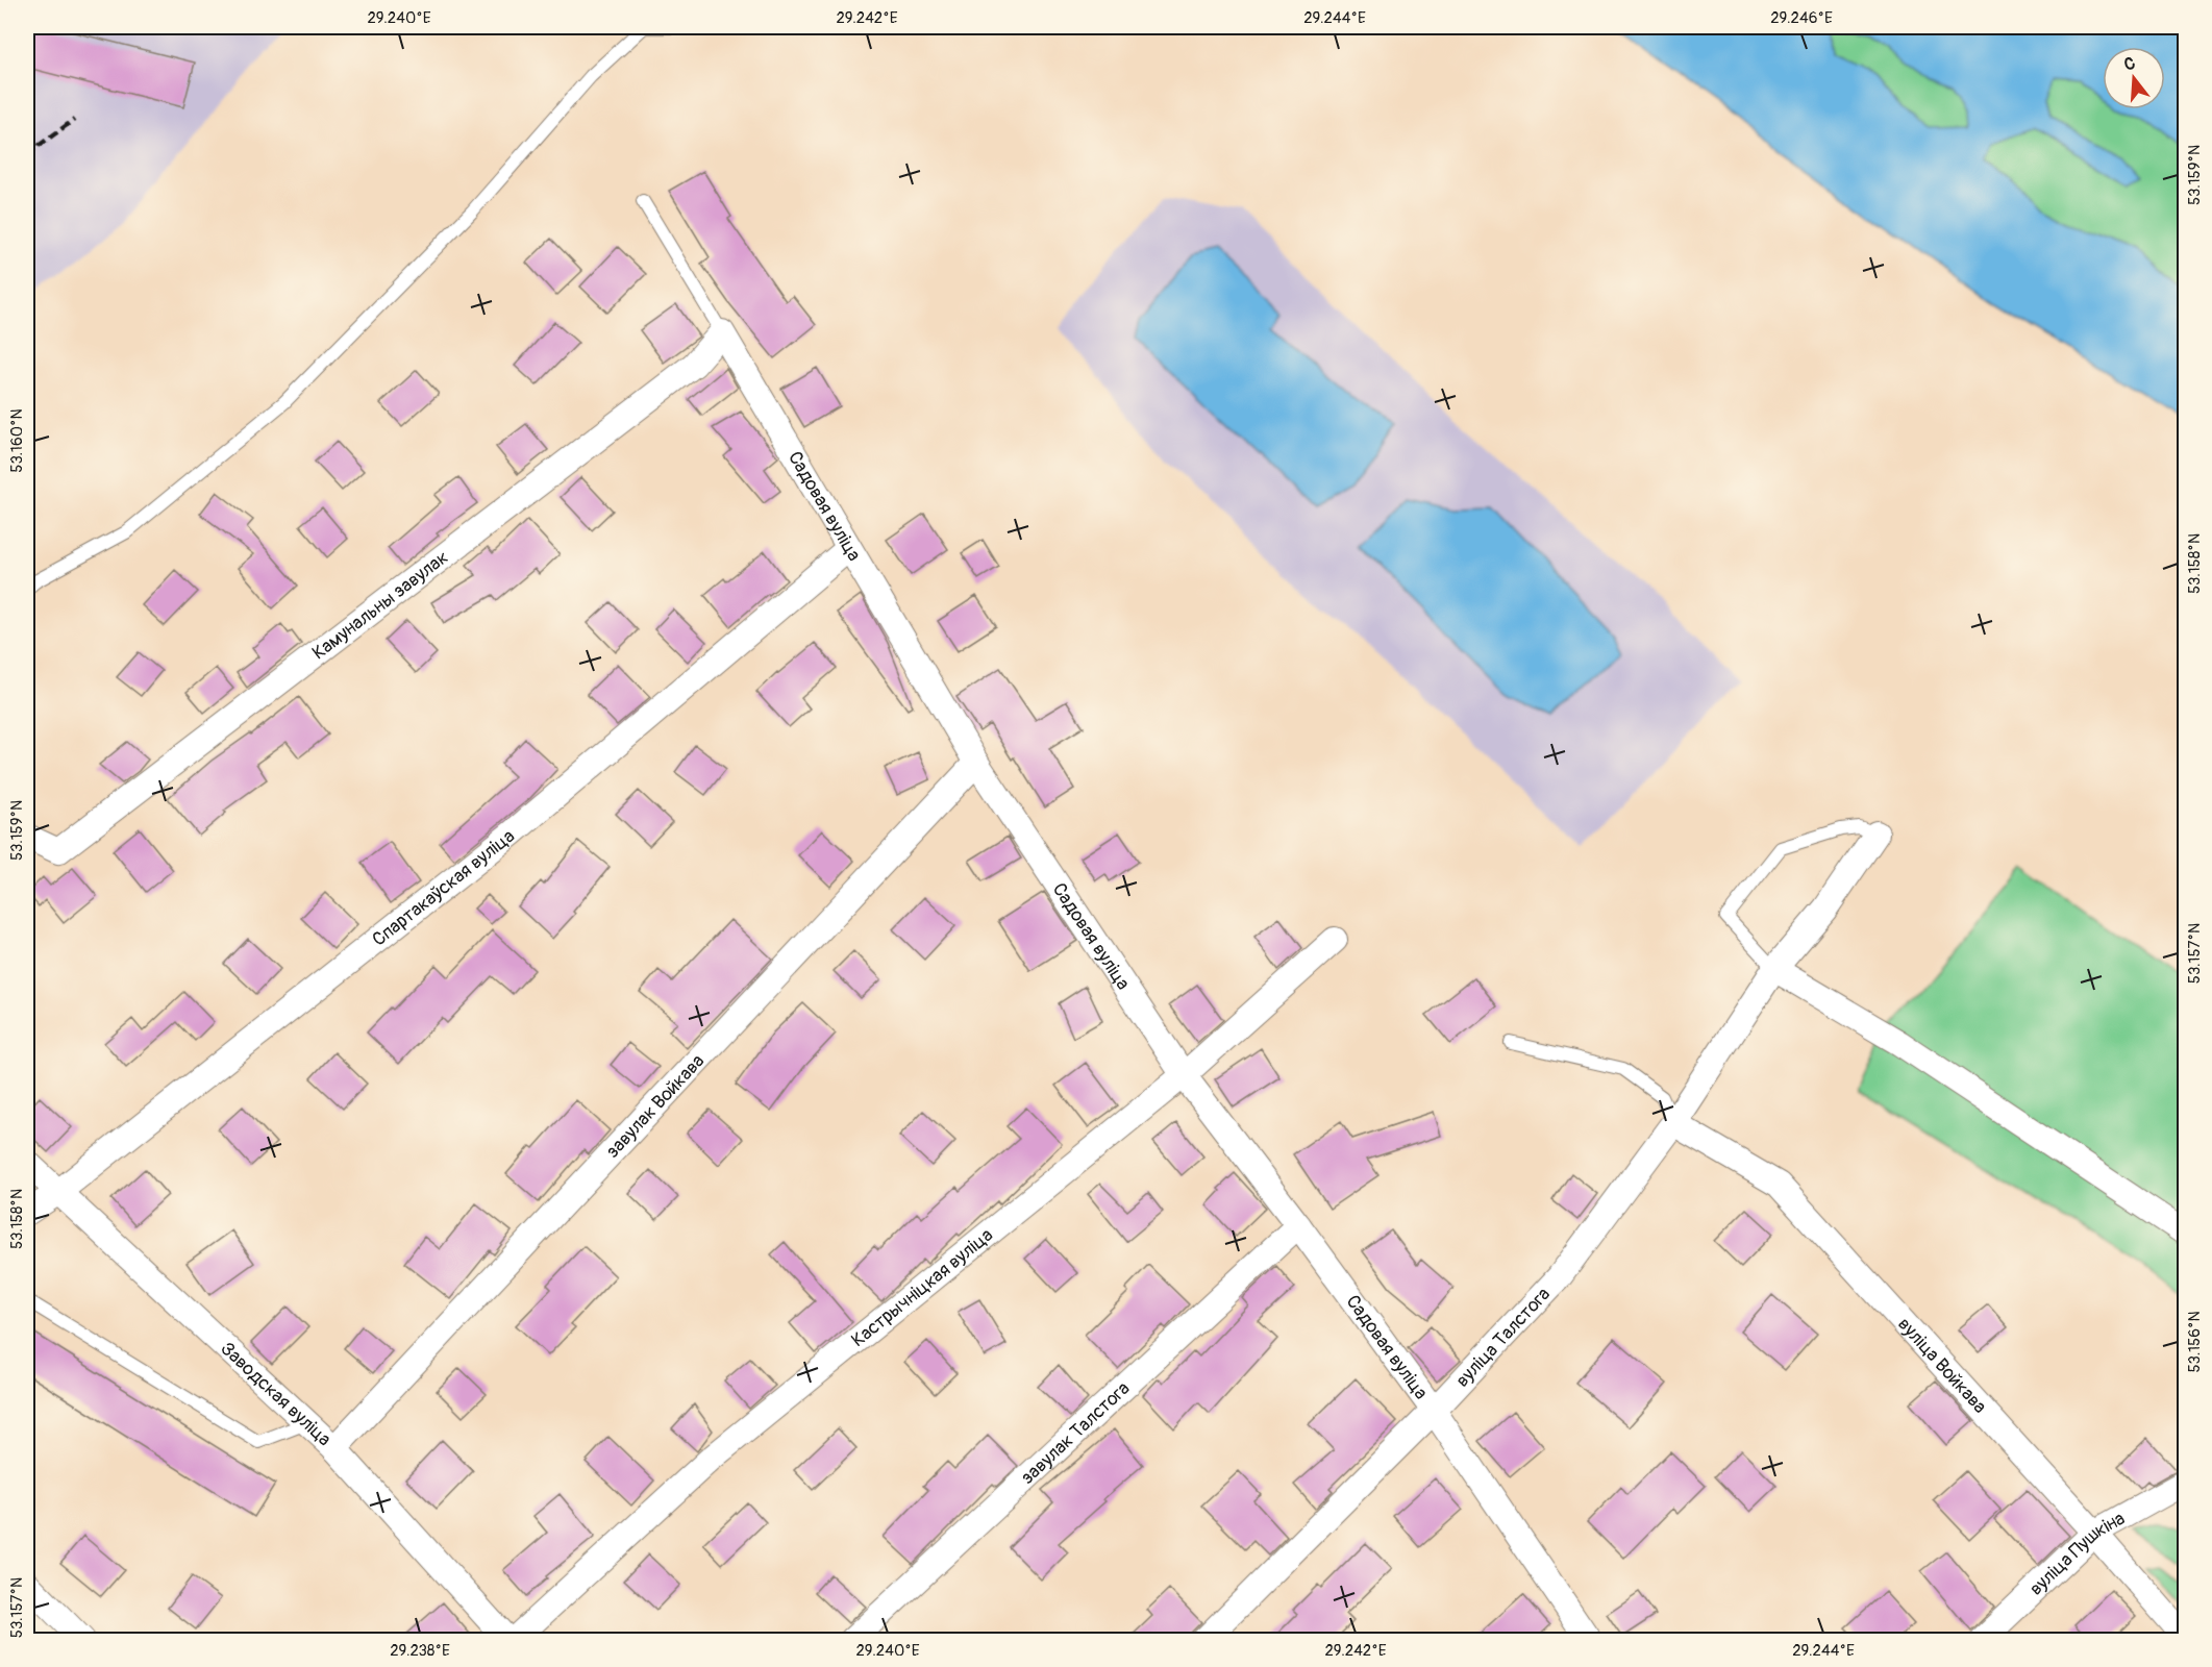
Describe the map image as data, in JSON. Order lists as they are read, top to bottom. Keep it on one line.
{"streets":{"street":["Садовая вуліца","Камунальны завулак","Спартакаўская вуліца","завулак Войкава","Кастрычніцкая вуліца","вуліца Талстога","вуліца Войкава","Заводская вуліца","завулак Талстога","вуліца Пушкіна"]},"crossings":[["Садовая вуліца","Камунальны завулак"],["Садовая вуліца","Спартакаўская вуліца"],["Садовая вуліца","завулак Войкава"],["Садовая вуліца","Кастрычніцкая вуліца"],["Садовая вуліца","вуліца Талстога"],["Садовая вуліца","завулак Талстога"],["Спартакаўская вуліца","Заводская вуліца"],["завулак Войкава","Заводская вуліца"],["вуліца Талстога","вуліца Войкава"],["вуліца Войкава","вуліца Пушкіна"]],"north":"top","coordinates":["29.240°E","29.242°E","29.244°E","29.246°E","53.159°N","53.160°N","53.158°N","53.157°N","53.156°N","29.238°E"]}
